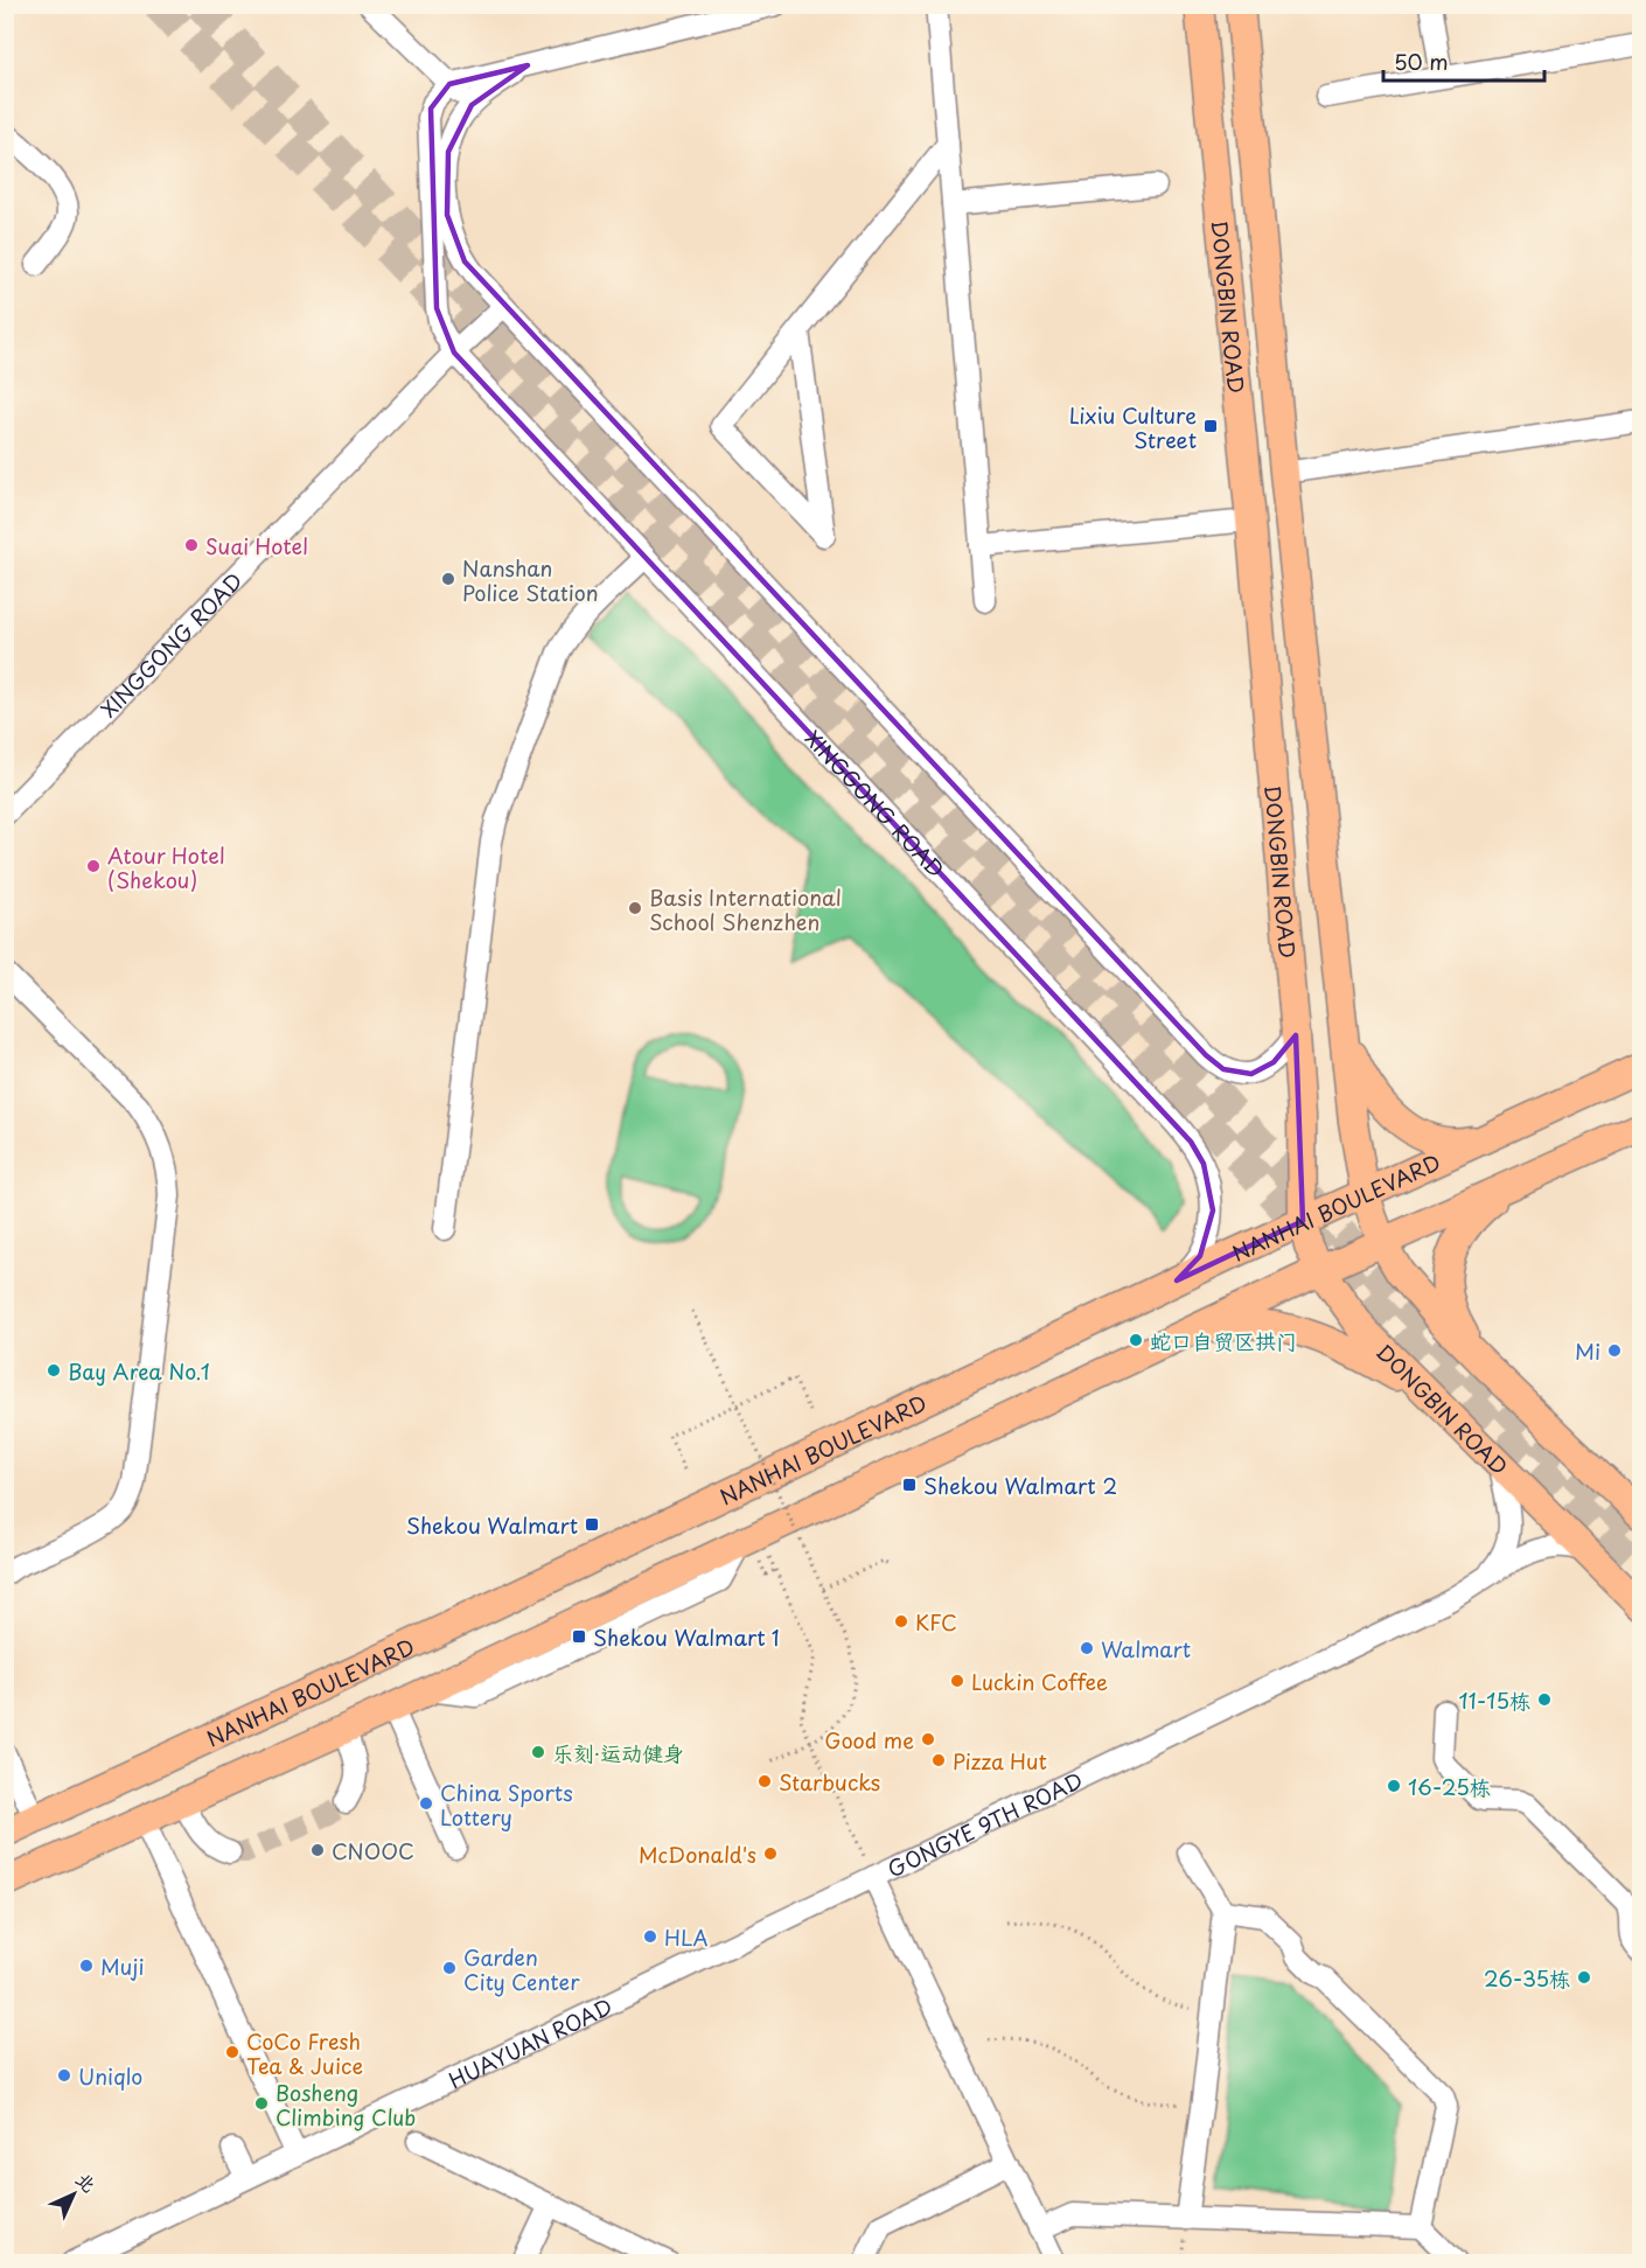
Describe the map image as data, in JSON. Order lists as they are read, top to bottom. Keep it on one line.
{"streets":{"main road":["DONGBIN ROAD","NANHAI BOULEVARD"],"street":["XINGGONG ROAD","GONGYE 9TH ROAD","HUAYUAN ROAD"]},"crossings":[["DONGBIN ROAD","NANHAI BOULEVARD"],["DONGBIN ROAD","GONGYE 9TH ROAD"],["XINGGONG ROAD","NANHAI BOULEVARD"],["GONGYE 9TH ROAD","HUAYUAN ROAD"]],"places":{"transit":["Lixiu Culture Street","Shekou Walmart 2","Shekou Walmart","Shekou Walmart 1"],"other":["Suai Hotel","Nanshan Police Station","Atour Hotel (Shekou)","Basis International School Shenzhen","蛇口自贸区拱门","Mi","Bay Area No.1","KFC","Walmart","Luckin Coffee","11-15栋","Good me","乐刻·运动健身","Pizza Hut","Starbucks","16-25栋","China Sports Lottery","CNOOC","McDonald's","HLA","Muji","Garden City Center","26-35栋","CoCo Fresh Tea & Juice","Uniqlo","Bosheng Climbing Club"]},"scale_bar":"50 m","north":"top right"}
